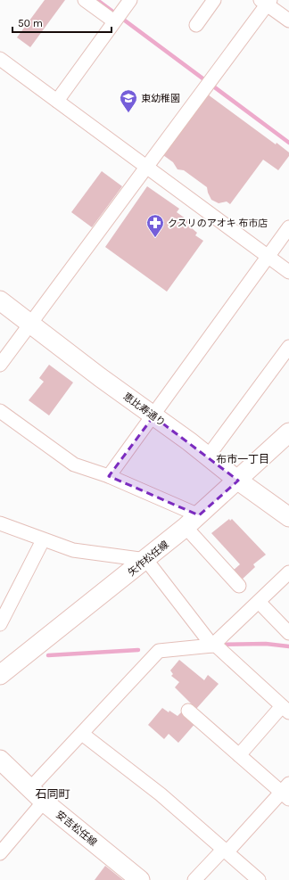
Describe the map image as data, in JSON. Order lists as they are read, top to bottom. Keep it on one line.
{"streets":{"main road":["恵比寿通り","矢作松任線","安吉松任線"]},"crossings":[["恵比寿通り","矢作松任線"]],"districts":["布市一丁目","石同町"],"places":{"school or university":["東幼稚園"],"pharmacy":["クスリのアオキ 布市店"]},"scale_bar":"50 m"}
